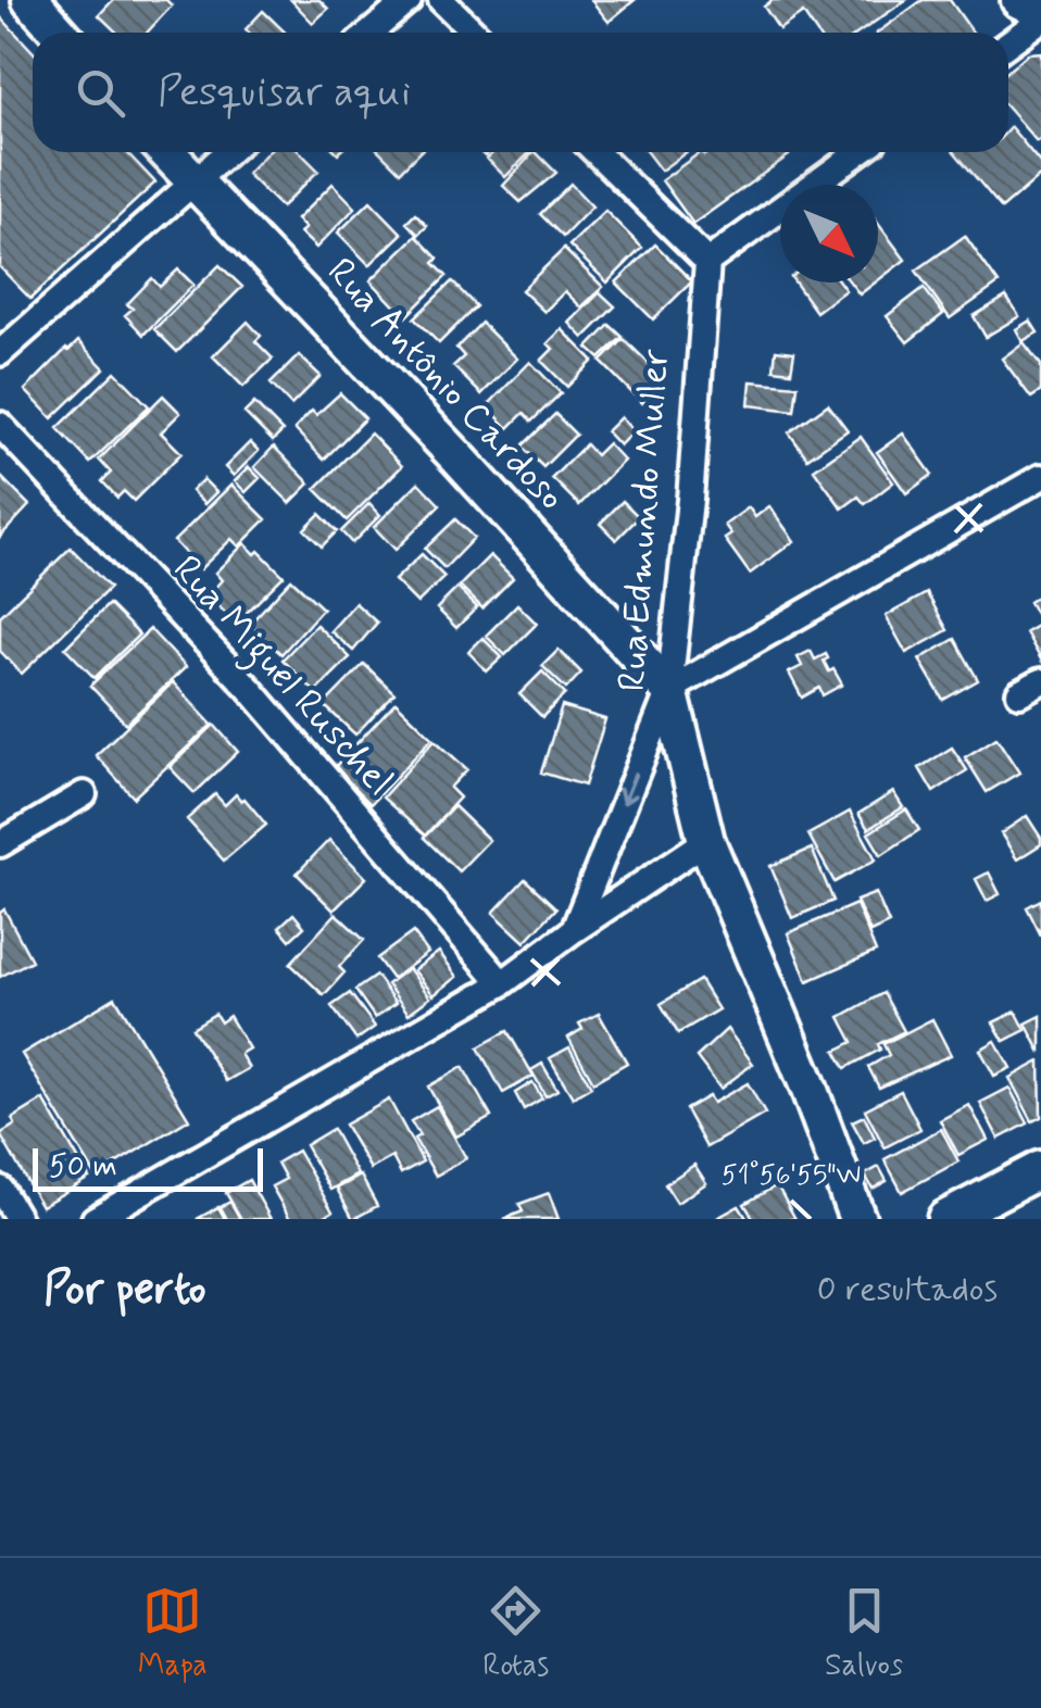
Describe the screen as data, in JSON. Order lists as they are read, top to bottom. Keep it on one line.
{"streets":{"street":["Rua Antônio Cardoso","Rua Edmundo Muller","Rua Miguel Ruschel"]},"crossings":[["Rua Antônio Cardoso","Rua Edmundo Muller"]],"scale_bar":"50 m","north":"bottom right","page":{"search":"Pesquisar aqui","scale":"50 m","heading":["Por perto","0 resultados"],"nav":["Mapa","Rotas","Salvos"]},"coordinates":["51°56'55\"W"]}
